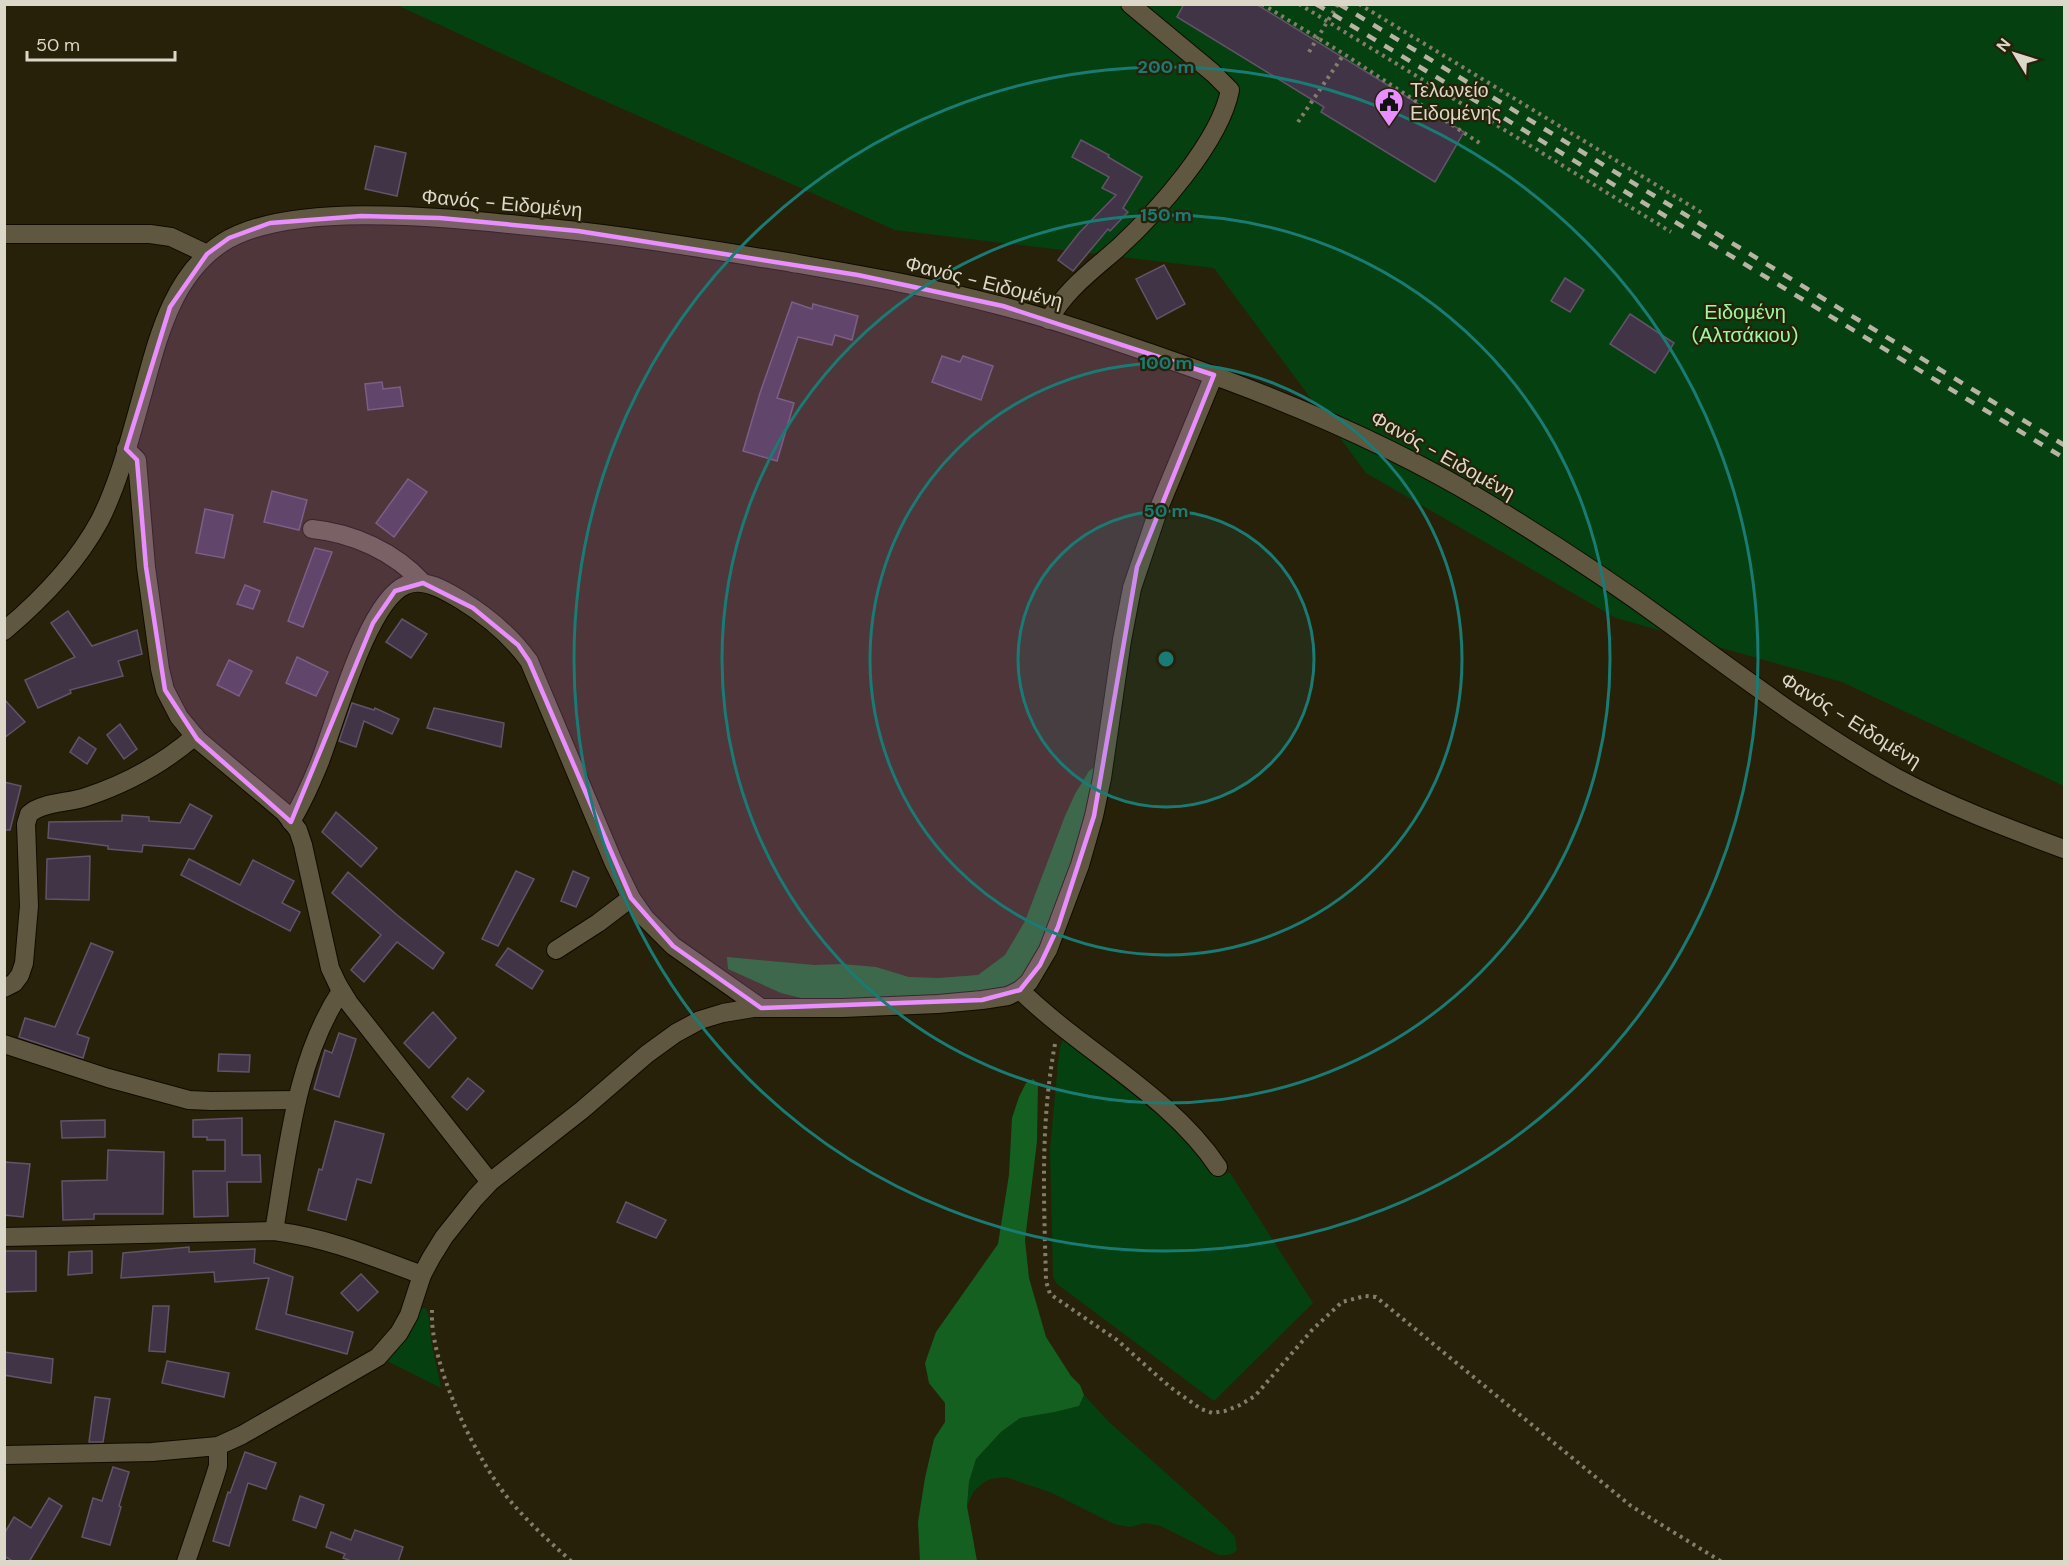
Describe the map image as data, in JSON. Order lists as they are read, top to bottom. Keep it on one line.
{"streets":{"street":["Φανός - Ειδομένη"]},"parks":["Ειδομένη (Αλτσάκιου)"],"places":{"public building":["Τελωνείο Ειδομένης"]},"scale_bar":"50 m","north":"top left","rings":["200 m","150 m","100 m","50 m"]}
